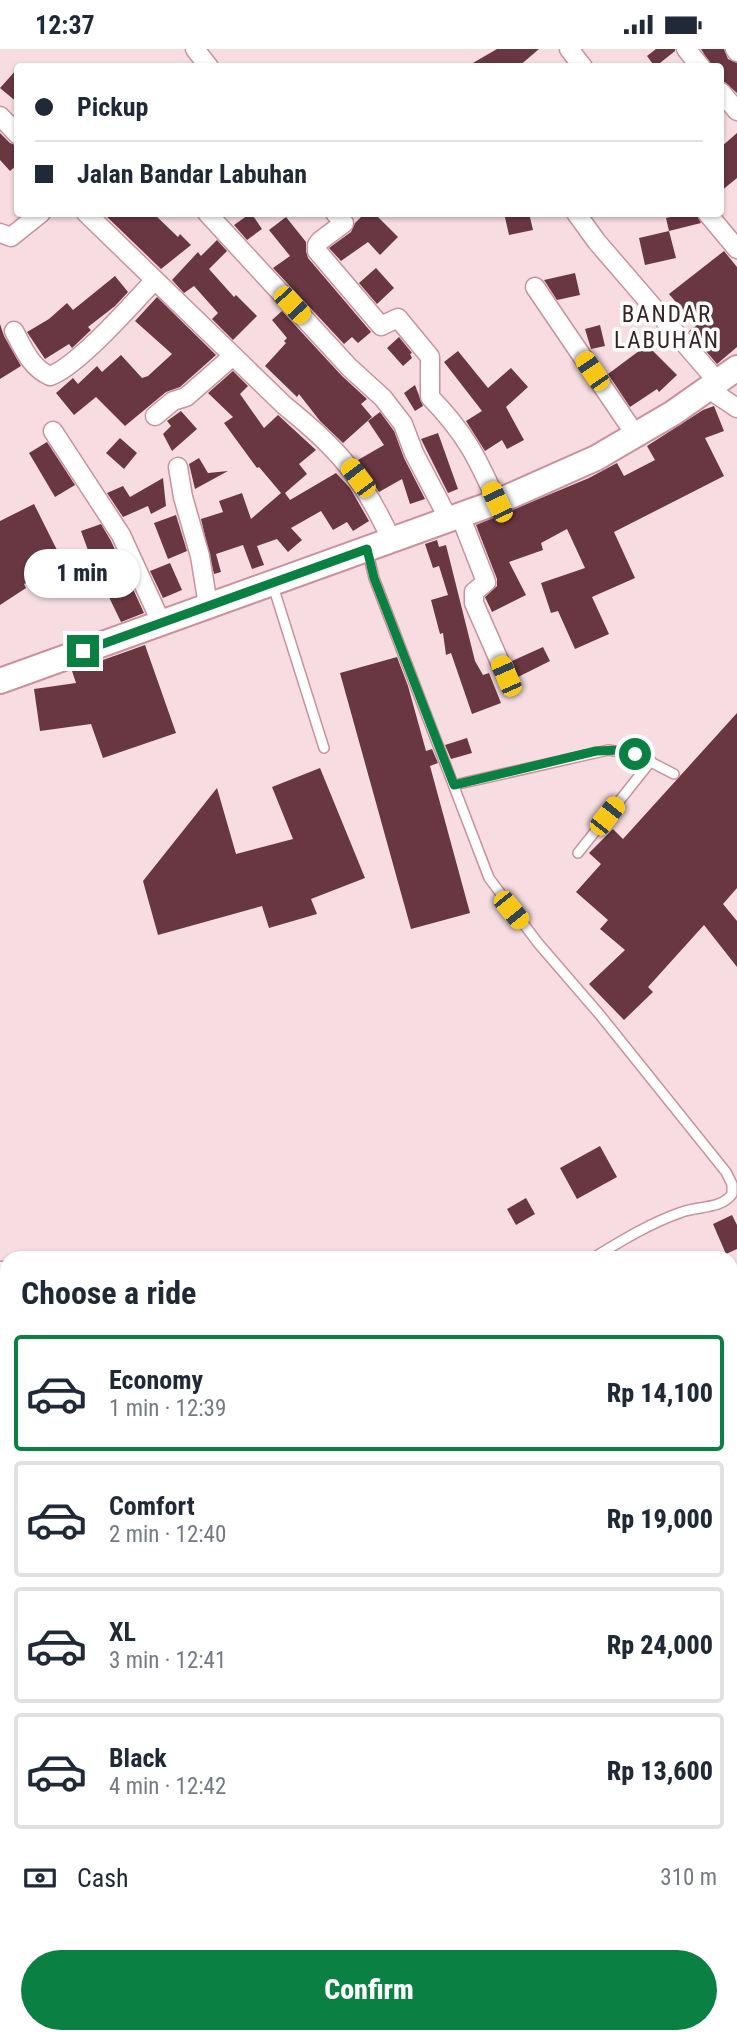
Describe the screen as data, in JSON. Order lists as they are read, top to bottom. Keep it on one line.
{"districts":["BANDAR LABUHAN"],"page":{"status":"12:37","banner":["Pickup","Jalan Bandar Labuhan"],"bubble":"1 min","heading":"Choose a ride","list":[{"name":"Economy","note":"1 min · 12:39","value":"Rp 14,100"},{"name":"Comfort","note":"2 min · 12:40","value":"Rp 19,000"},{"name":"XL","note":"3 min · 12:41","value":"Rp 24,000"},{"name":"Black","note":"4 min · 12:42","value":"Rp 13,600"}],"pay":["Cash","310 m"],"buttons":"Confirm"}}
